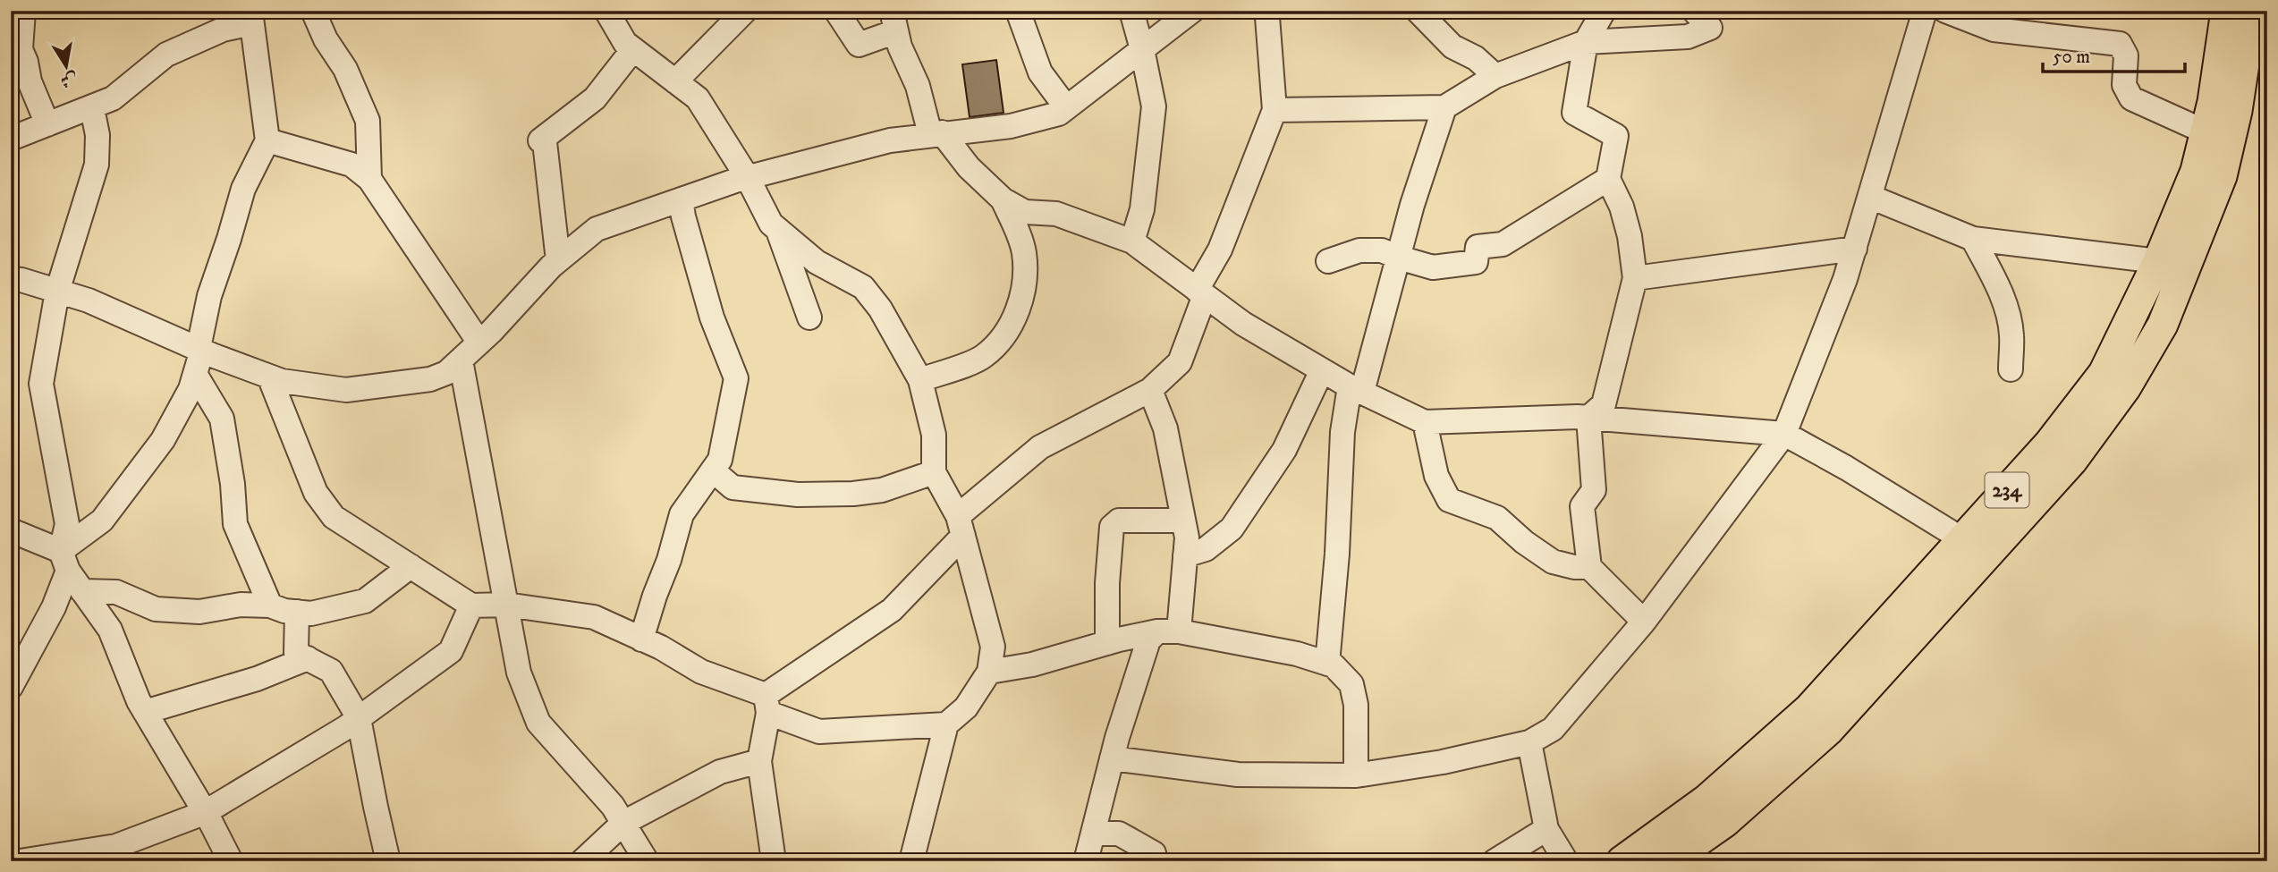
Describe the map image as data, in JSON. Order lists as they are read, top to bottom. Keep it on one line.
{"streets":{"main road":["234"]},"scale_bar":"50 m","north":"bottom"}
